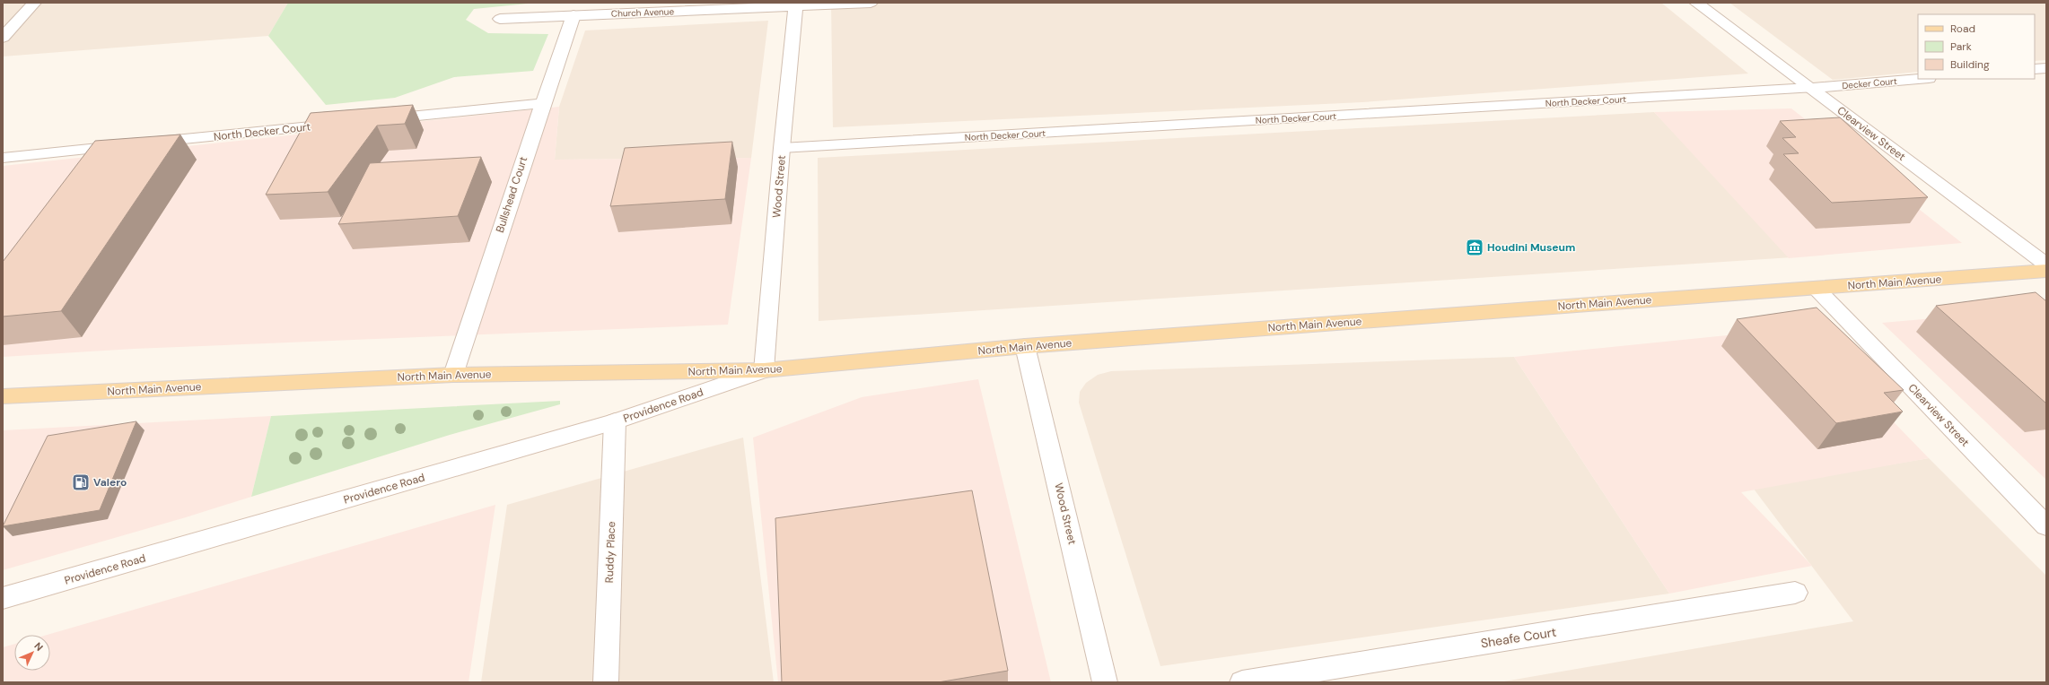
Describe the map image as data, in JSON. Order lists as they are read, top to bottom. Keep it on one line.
{"streets":{"main road":["North Main Avenue"],"street":["Church Avenue","Decker Court","North Decker Court","Clearview Street","Wood Street","Bullshead Court","Providence Road","Ruddy Place","Sheafe Court"]},"crossings":[["Church Avenue","Wood Street"],["Church Avenue","Bullshead Court"],["Decker Court","North Decker Court"],["Decker Court","Clearview Street"],["North Decker Court","Clearview Street"],["North Decker Court","Wood Street"],["Clearview Street","North Main Avenue"],["Wood Street","North Main Avenue"],["Wood Street","Providence Road"],["Bullshead Court","North Main Avenue"],["North Main Avenue","Providence Road"],["Providence Road","Ruddy Place"]],"places":{"museum":["Houdini Museum"],"fuel station":["Valero"]},"legend":["Road","Park","Building"],"north":"top right"}
